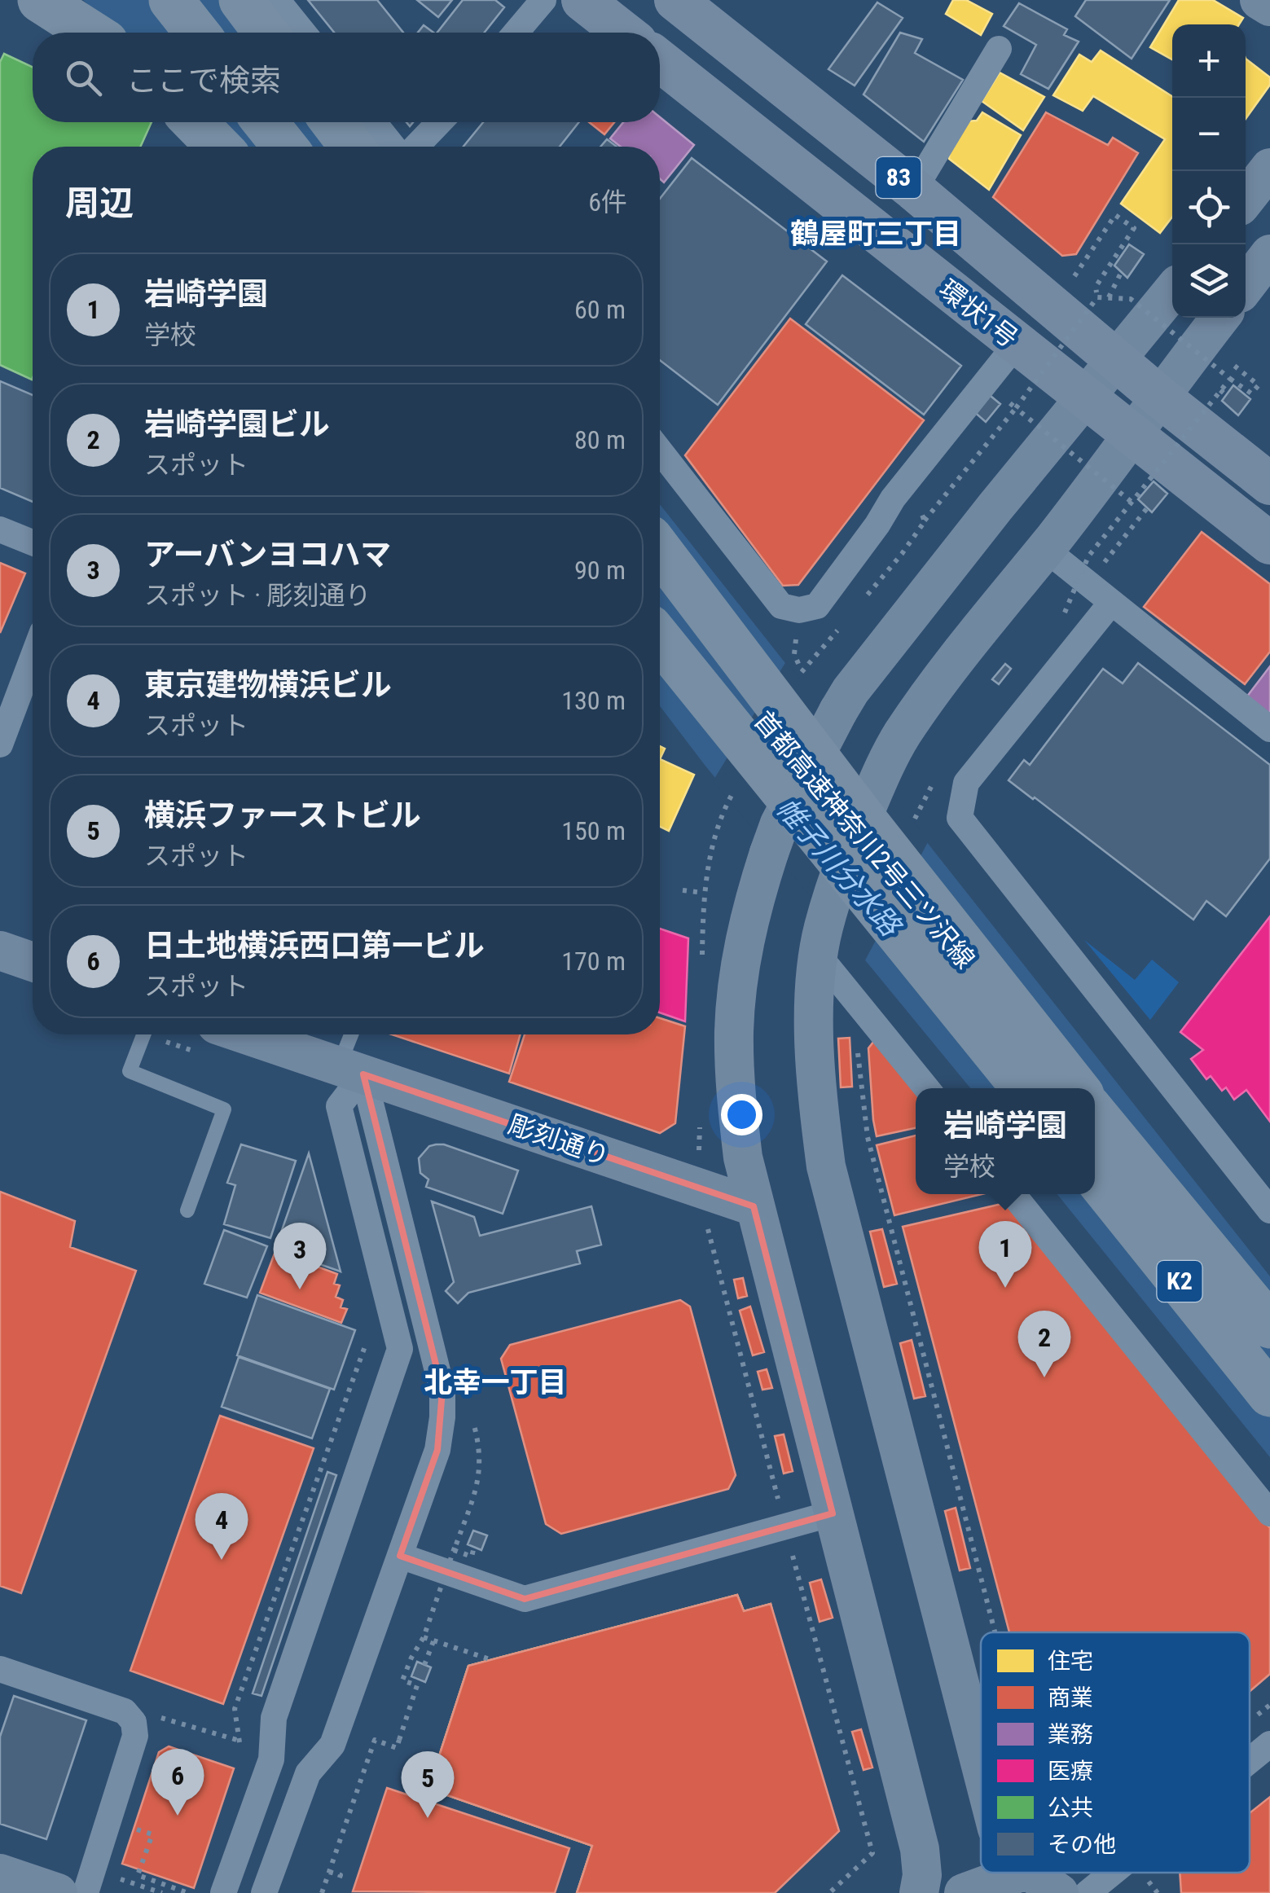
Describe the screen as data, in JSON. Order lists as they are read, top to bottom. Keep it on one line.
{"streets":{"highway":["首都高速神奈川2号三ツ沢線","K2"],"main road":["83","環状1号"],"street":["彫刻通り"]},"districts":["鶴屋町三丁目","北幸一丁目"],"water":["帷子川分水路"],"legend":["住宅","商業","業務","医療","公共","その他"],"page":{"map_buttons":["+","−"],"search":"ここで検索","heading":["周辺","6件"],"list":[{"mark":"1","name":"岩崎学園","note":"学校","value":"60 m"},{"mark":"2","name":"岩崎学園ビル","note":"スポット","value":"80 m"},{"mark":"3","name":"アーバンヨコハマ","note":"スポット · 彫刻通り","value":"90 m"},{"mark":"4","name":"東京建物横浜ビル","note":"スポット","value":"130 m"},{"mark":"5","name":"横浜ファーストビル","note":"スポット","value":"150 m"},{"mark":"6","name":"日土地横浜西口第一ビル","note":"スポット","value":"170 m"}],"popup":["岩崎学園","学校"],"pins":["1","3","2","4","6","5"]}}
